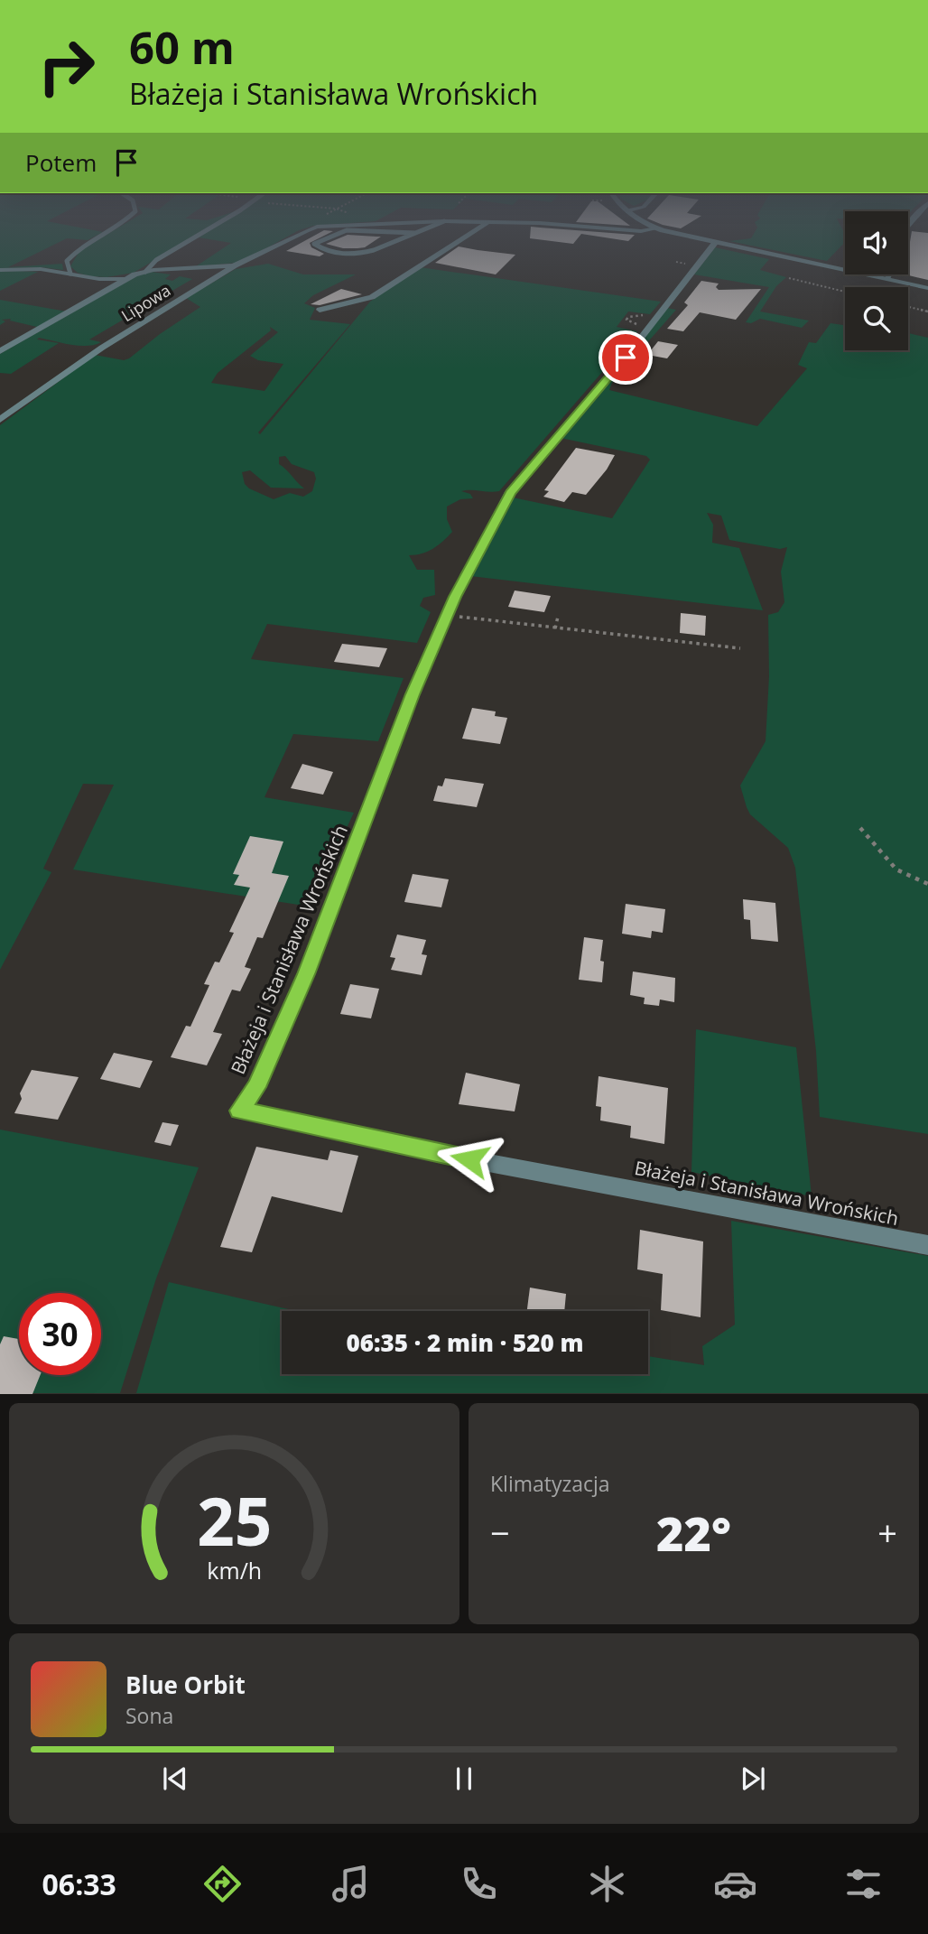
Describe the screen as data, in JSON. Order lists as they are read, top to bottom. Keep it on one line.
{"streets":{"street":["Lipowa","Błażeja i Stanisława Wrońskich"]},"page":{"turn":["60 m","Błażeja i Stanisława Wrońskich"],"then":"Potem","limit":"30","trip":"06:35 · 2 min · 520 m","tile":"Klimatyzacja","heat":["−","22°","+"],"song":["Blue Orbit","Sona"],"tabs":"06:33","gauge":["25","km/h"]}}
